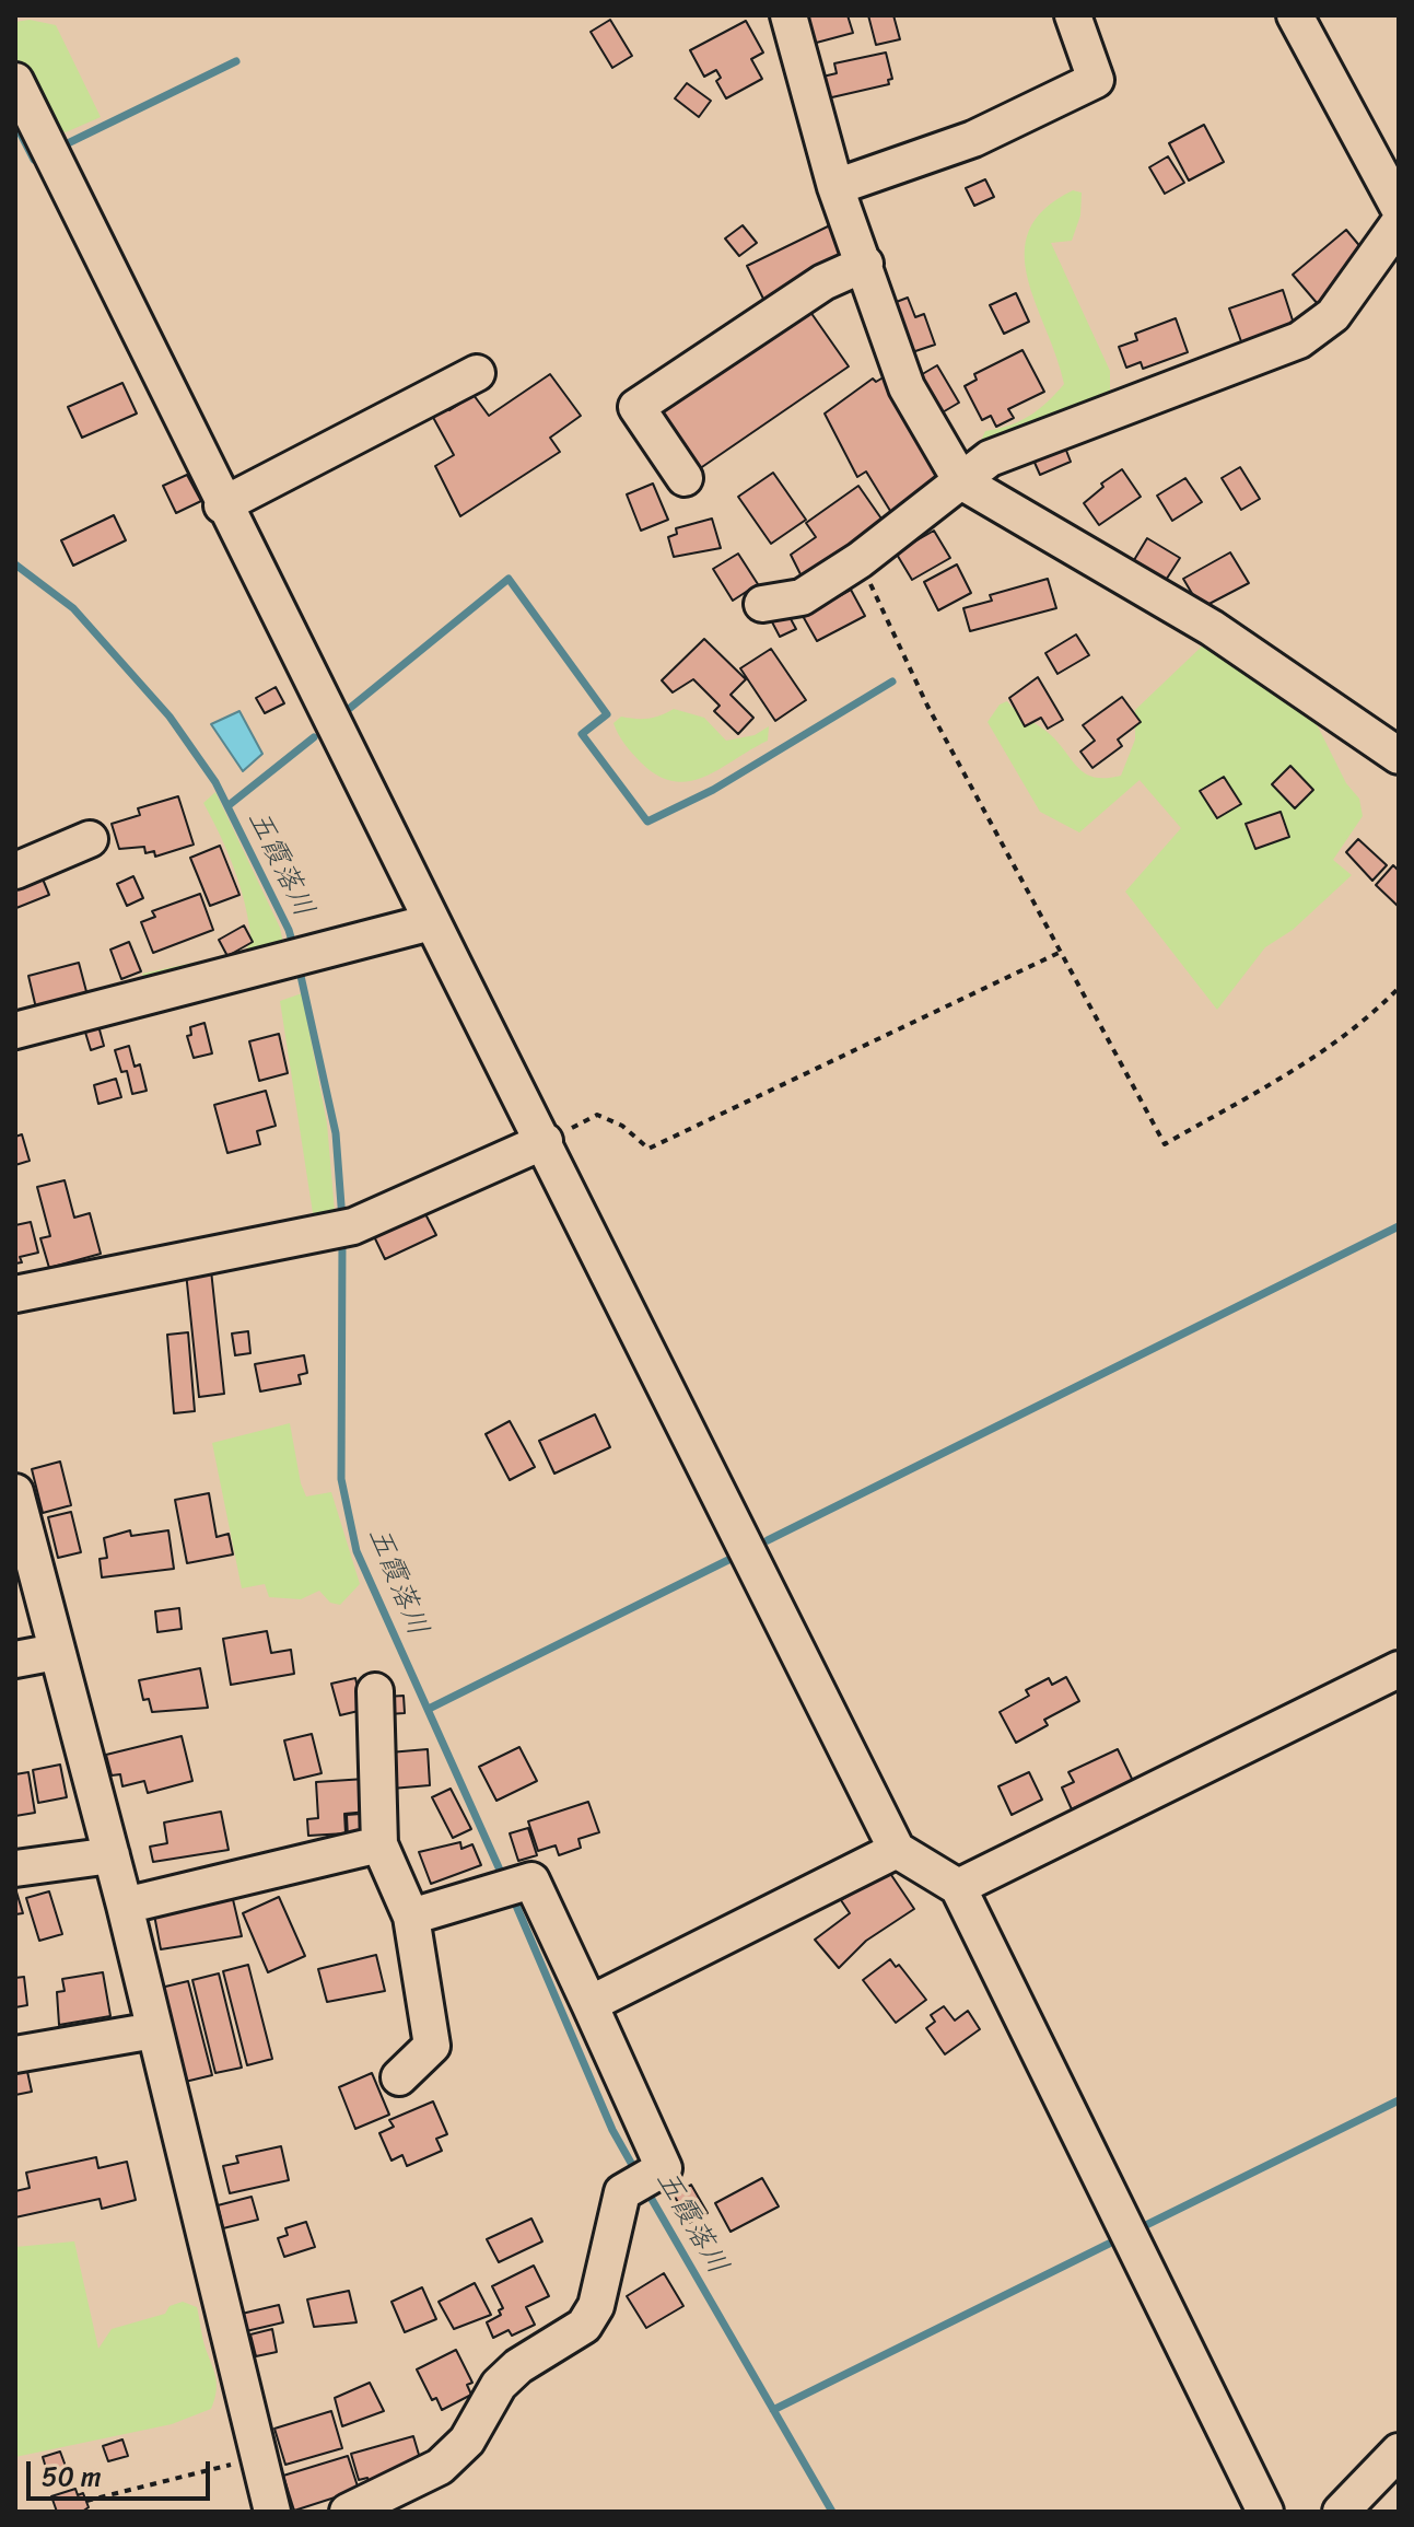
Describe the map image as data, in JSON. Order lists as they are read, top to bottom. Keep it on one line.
{"water":["五霞落川"],"scale_bar":"50 m"}
